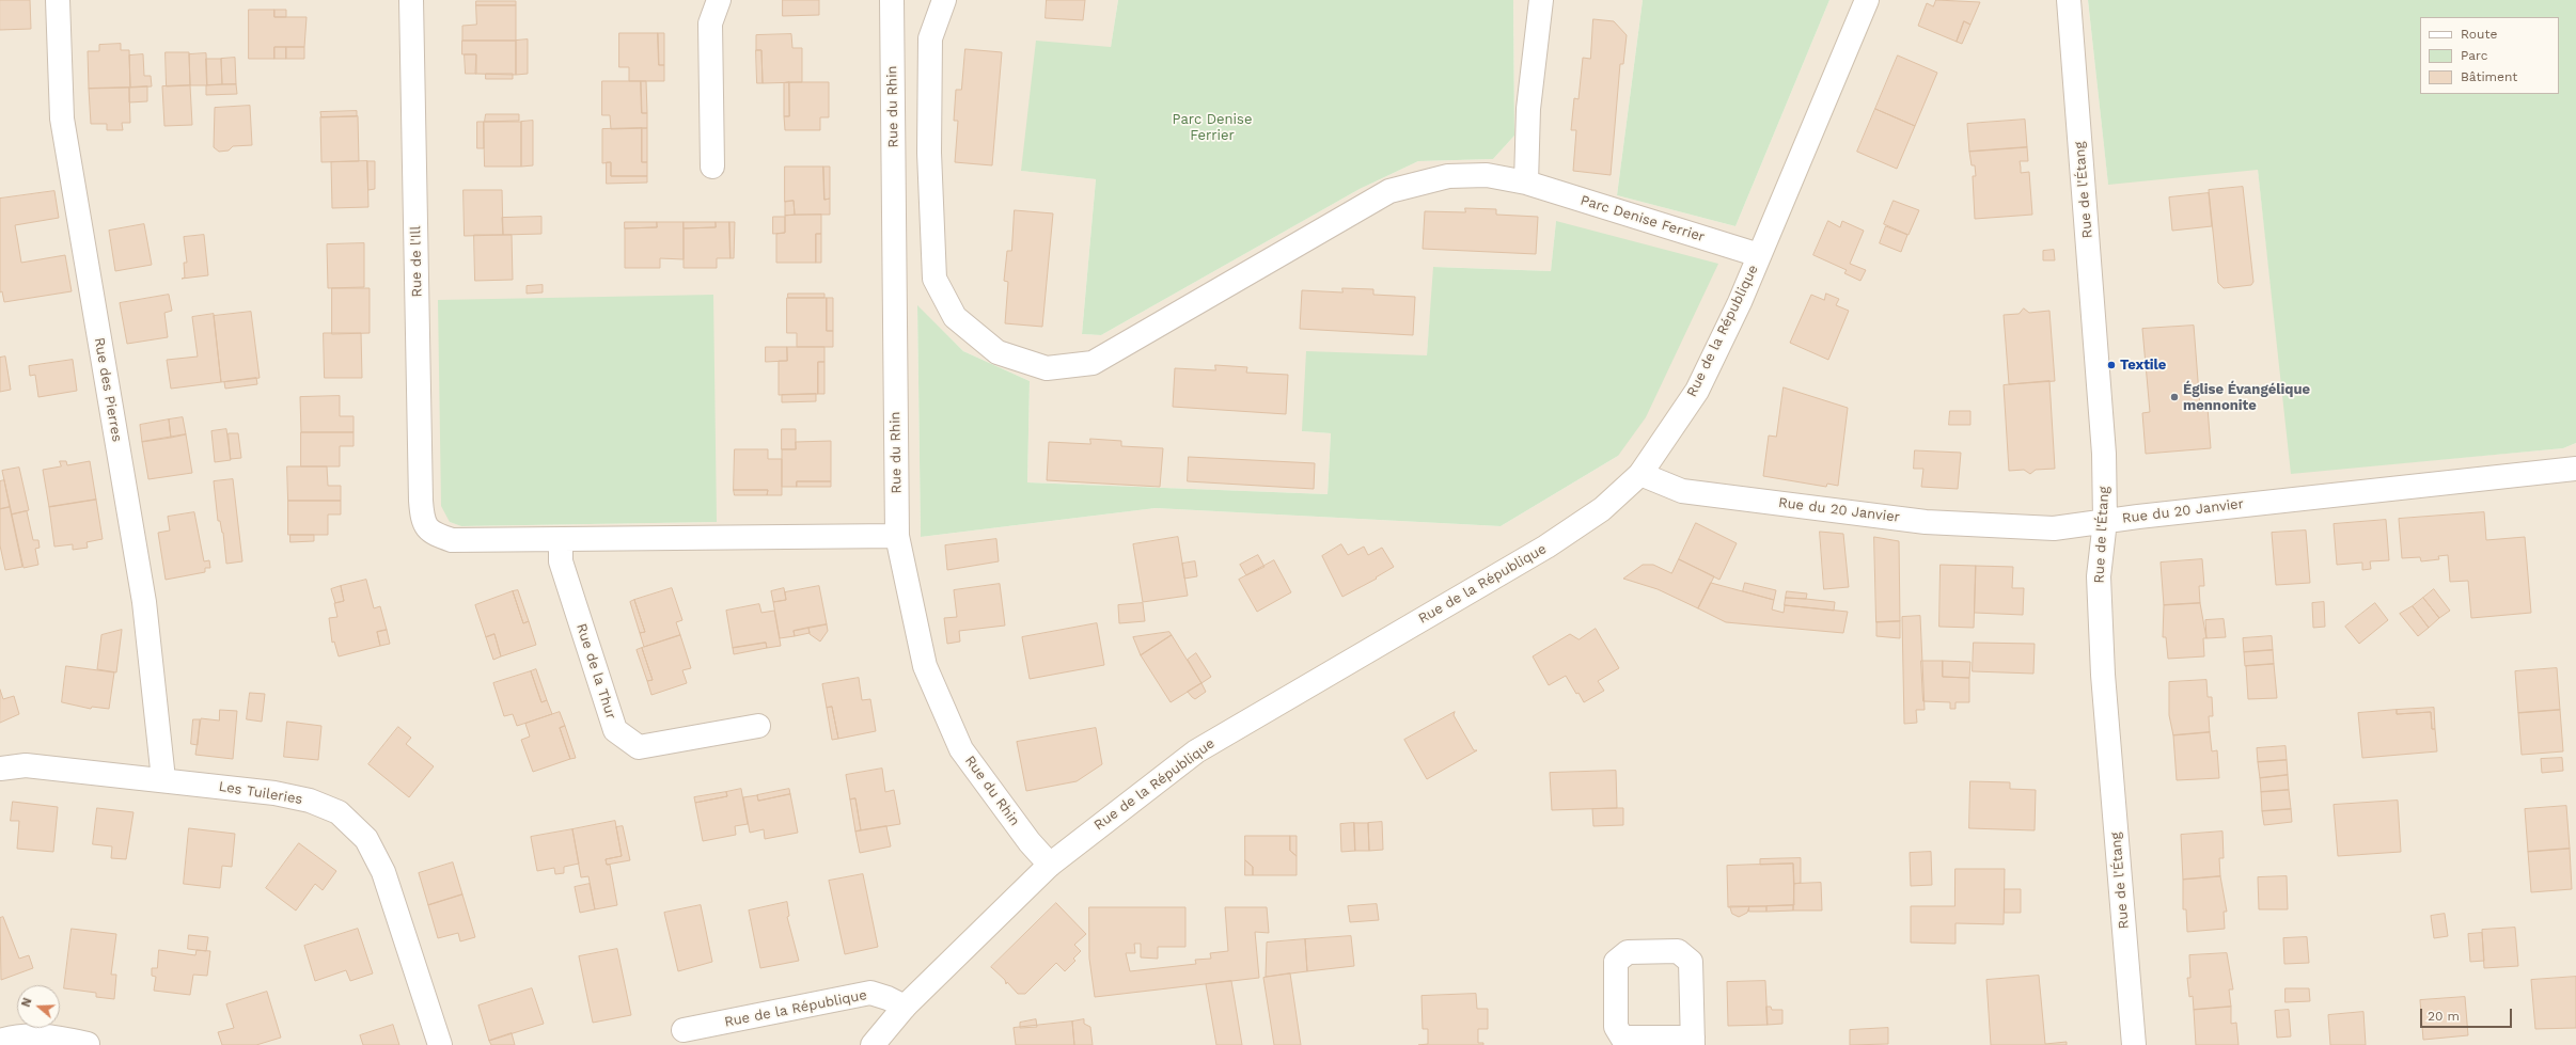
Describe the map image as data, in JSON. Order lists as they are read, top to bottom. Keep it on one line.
{"streets":{"street":["Rue du Rhin","Rue de l'Étang","Parc Denise Ferrier","Rue de l'Ill","Rue de la République","Rue des Pierres","Rue du 20 Janvier","Rue de la Thur","Les Tuileries"]},"crossings":[["Rue du Rhin","Rue de la République"],["Rue de l'Étang","Rue du 20 Janvier"],["Parc Denise Ferrier","Rue de la République"],["Rue de l'Ill","Rue de la Thur"],["Rue de la République","Rue du 20 Janvier"],["Rue des Pierres","Les Tuileries"]],"parks":["Parc Denise Ferrier"],"places":["Textile","Église Évangélique mennonite"],"legend":["Route","Parc","Bâtiment"],"scale_bar":"20 m","north":"left"}
